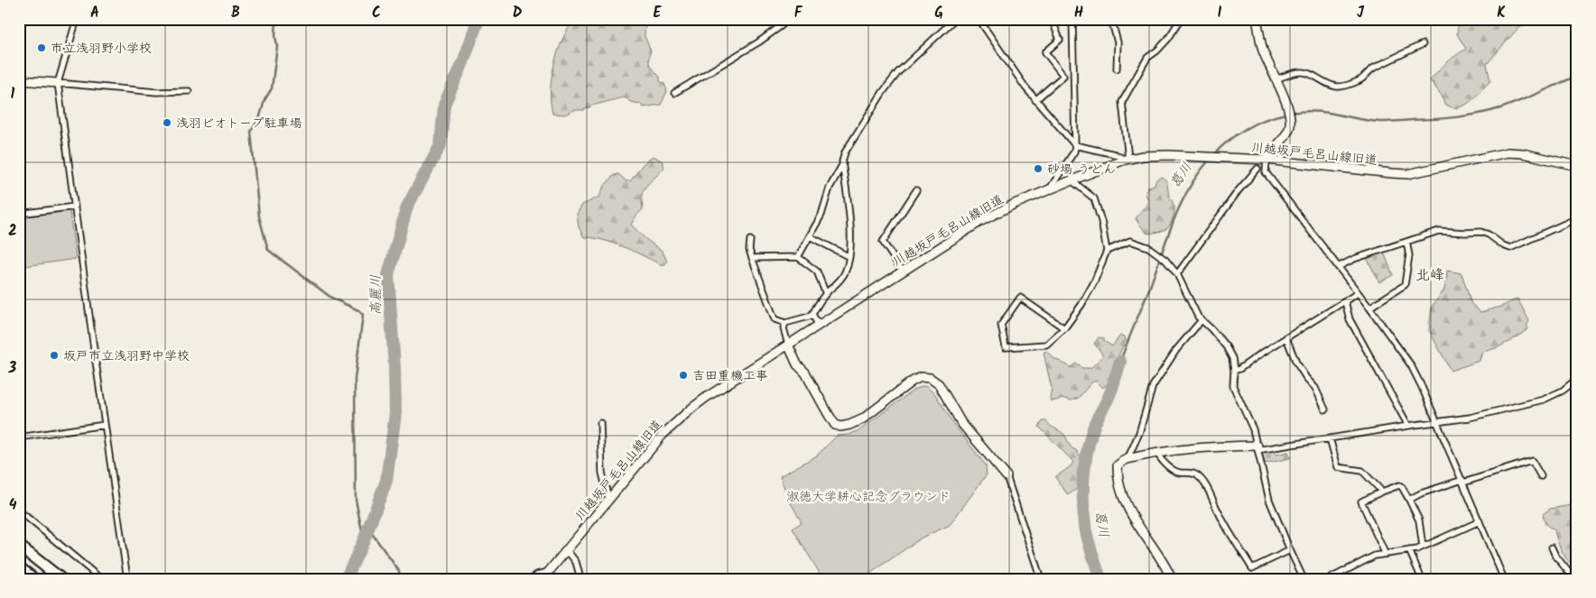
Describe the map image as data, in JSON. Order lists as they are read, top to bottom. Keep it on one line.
{"streets":{"street":["川越坂戸毛呂山線旧道"]},"districts":["北峰"],"water":["葛川","高麗川"],"parks":["淑徳大学耕心記念グラウンド"],"places":["市立浅羽野小学校","浅羽ビオトープ駐車場","砂場 うどん","坂戸市立浅羽野中学校","吉田重機工事"],"grid":{"columns":["A","B","C","D","E","F","G","H","I","J","K"],"rows":["1","2","3","4"]}}
